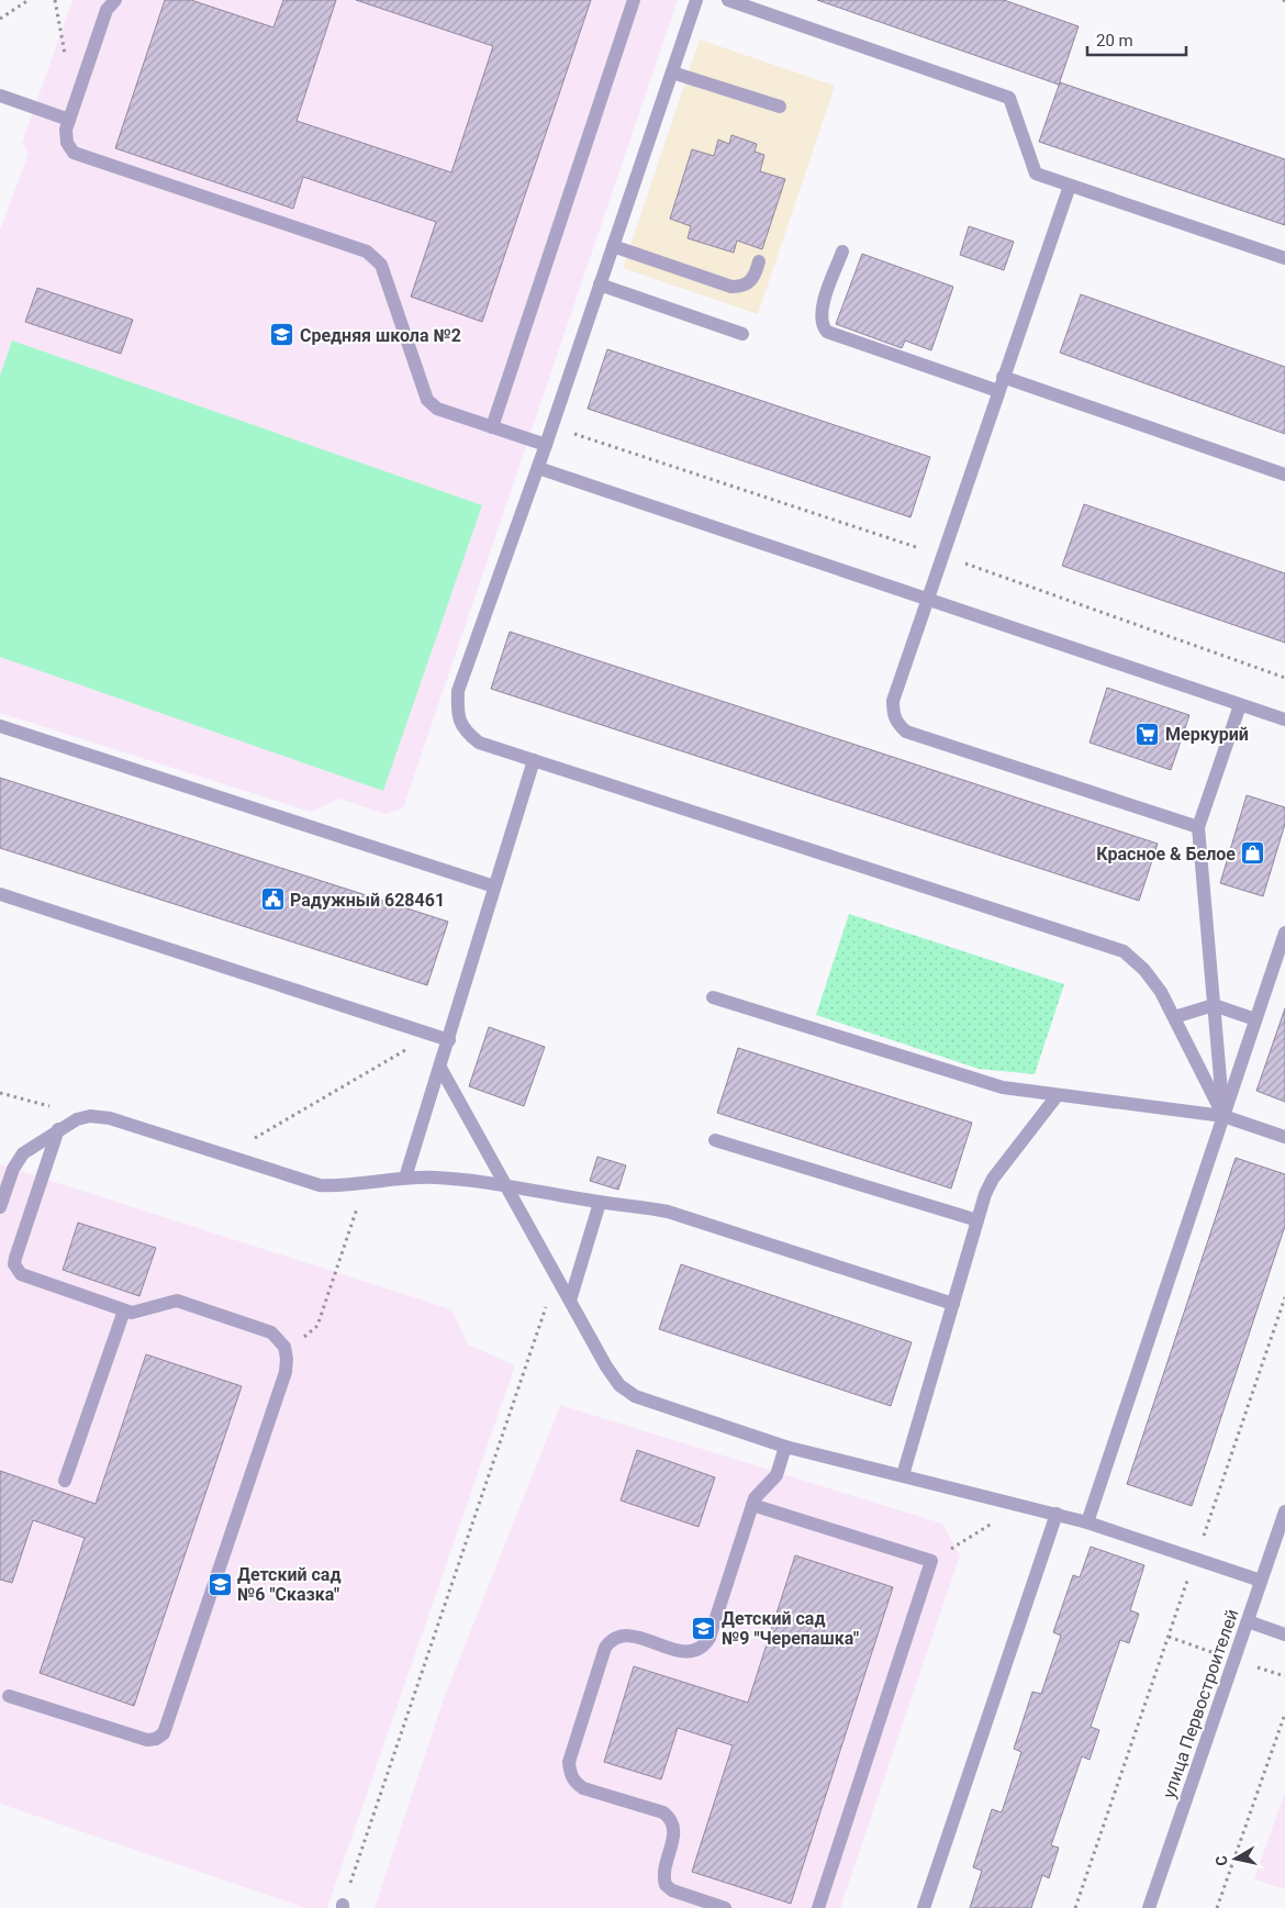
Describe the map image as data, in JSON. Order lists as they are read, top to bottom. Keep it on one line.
{"streets":{"street":["улица Первостроителей"]},"places":{"school or university":["Средняя школа №2","Детский сад №6 \"Сказка\"","Детский сад №9 \"Черепашка\""],"supermarket":["Меркурий"],"shop":["Красное & Белое"],"public building":["Радужный 628461"]},"scale_bar":"20 m","north":"left"}
